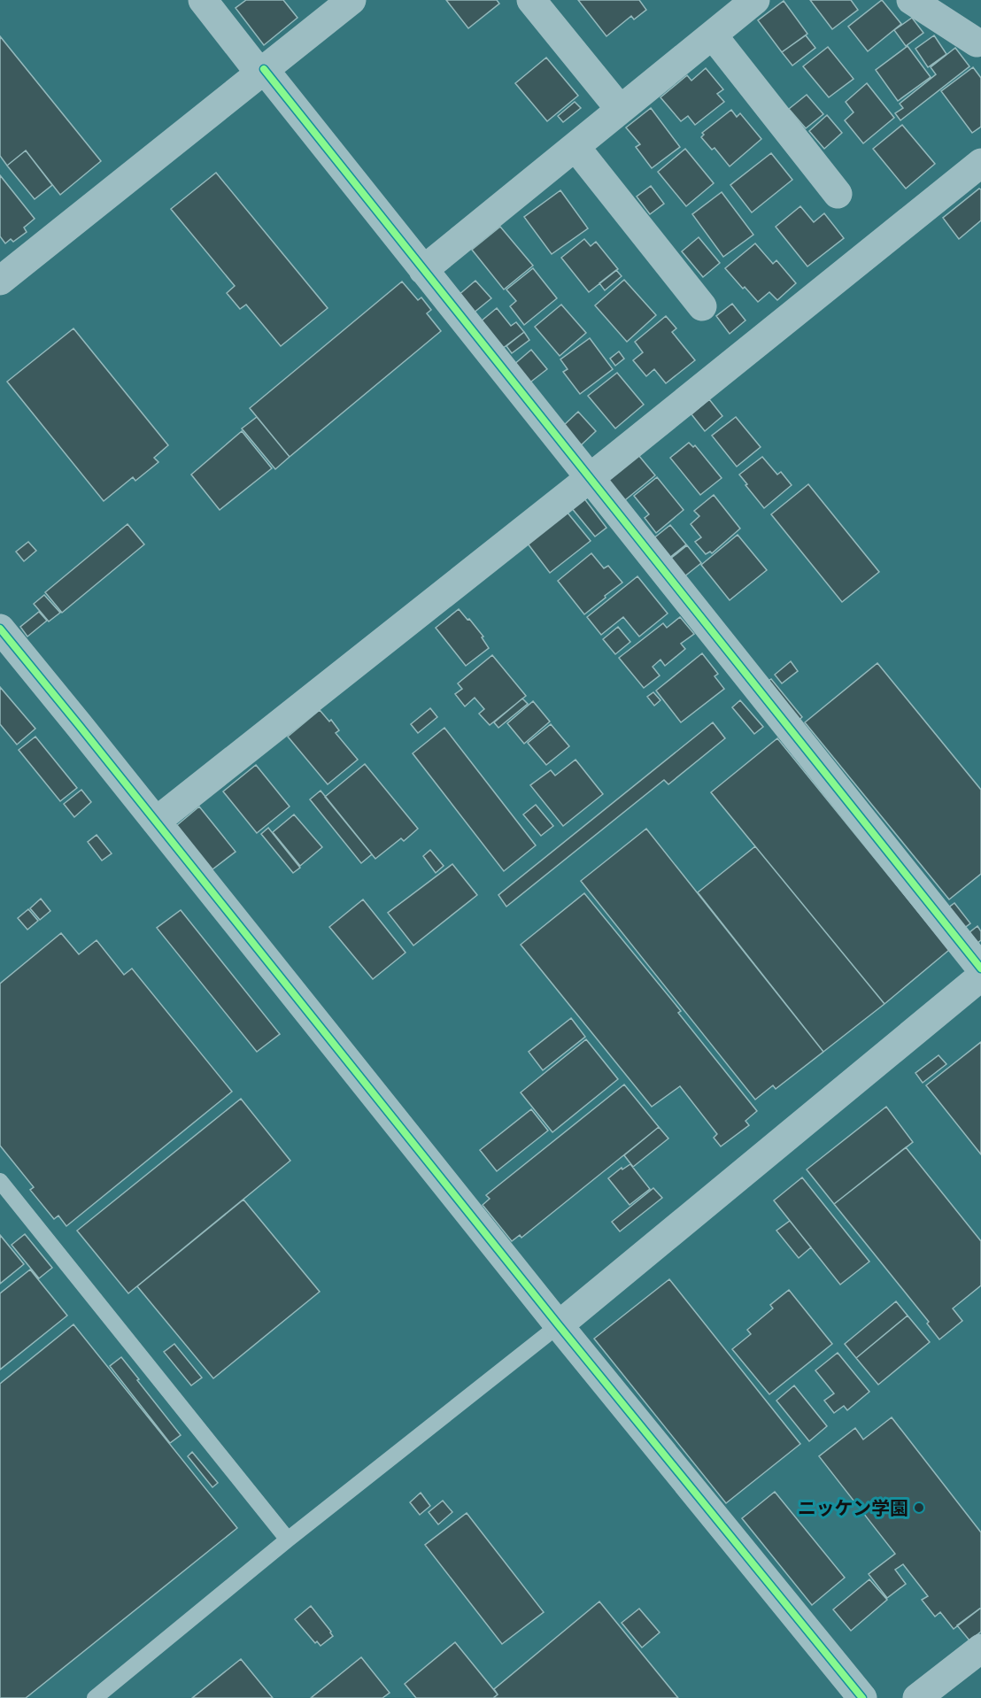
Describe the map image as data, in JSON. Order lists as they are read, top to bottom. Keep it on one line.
{"places":["ニッケン学園"]}
